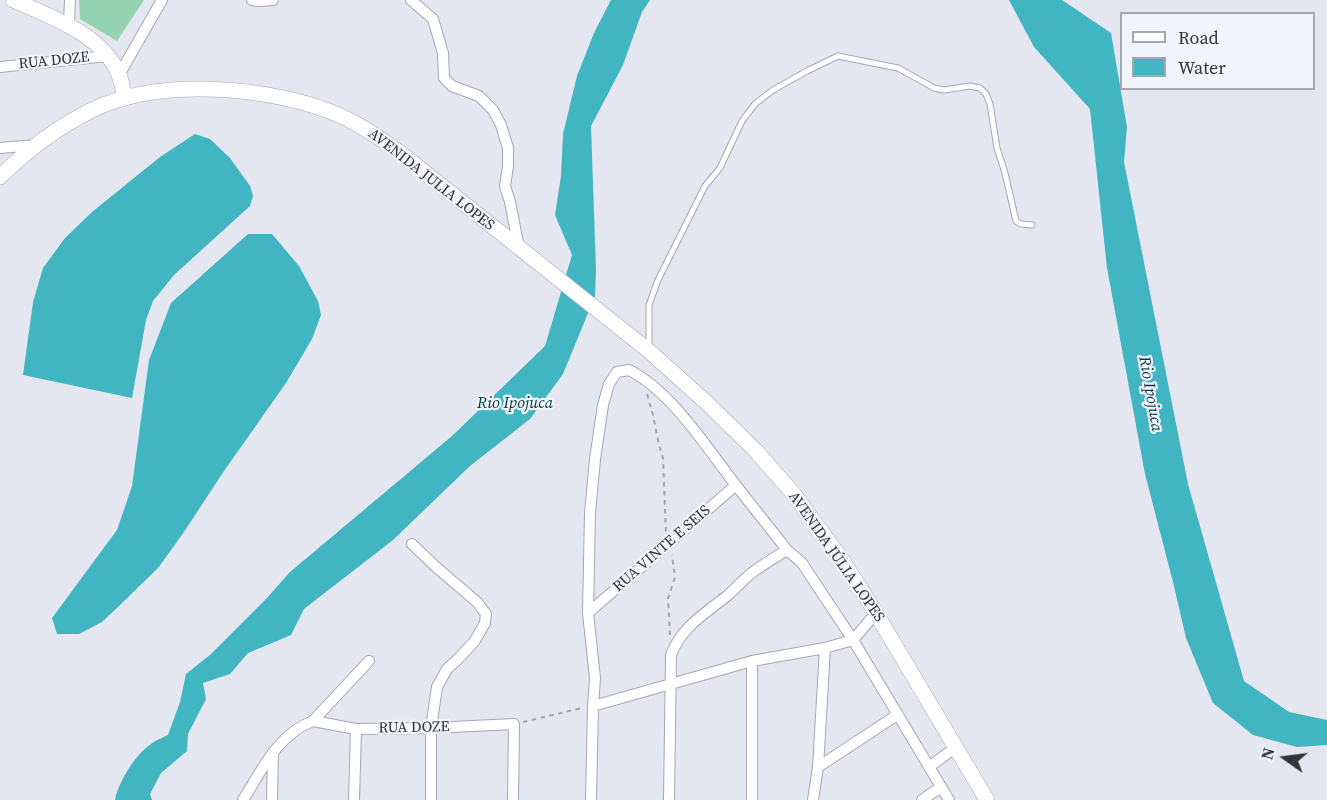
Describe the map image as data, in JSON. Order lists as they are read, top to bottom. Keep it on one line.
{"streets":{"main road":["RUA DOZE","AVENIDA JULIA LOPES","AVENIDA JÚLIA LOPES"],"street":["RUA VINTE E SEIS"]},"crossings":[["RUA DOZE","AVENIDA JULIA LOPES"],["AVENIDA JULIA LOPES","AVENIDA JÚLIA LOPES"]],"water":["Rio Ipojuca"],"legend":["Road","Water"],"north":"left"}
